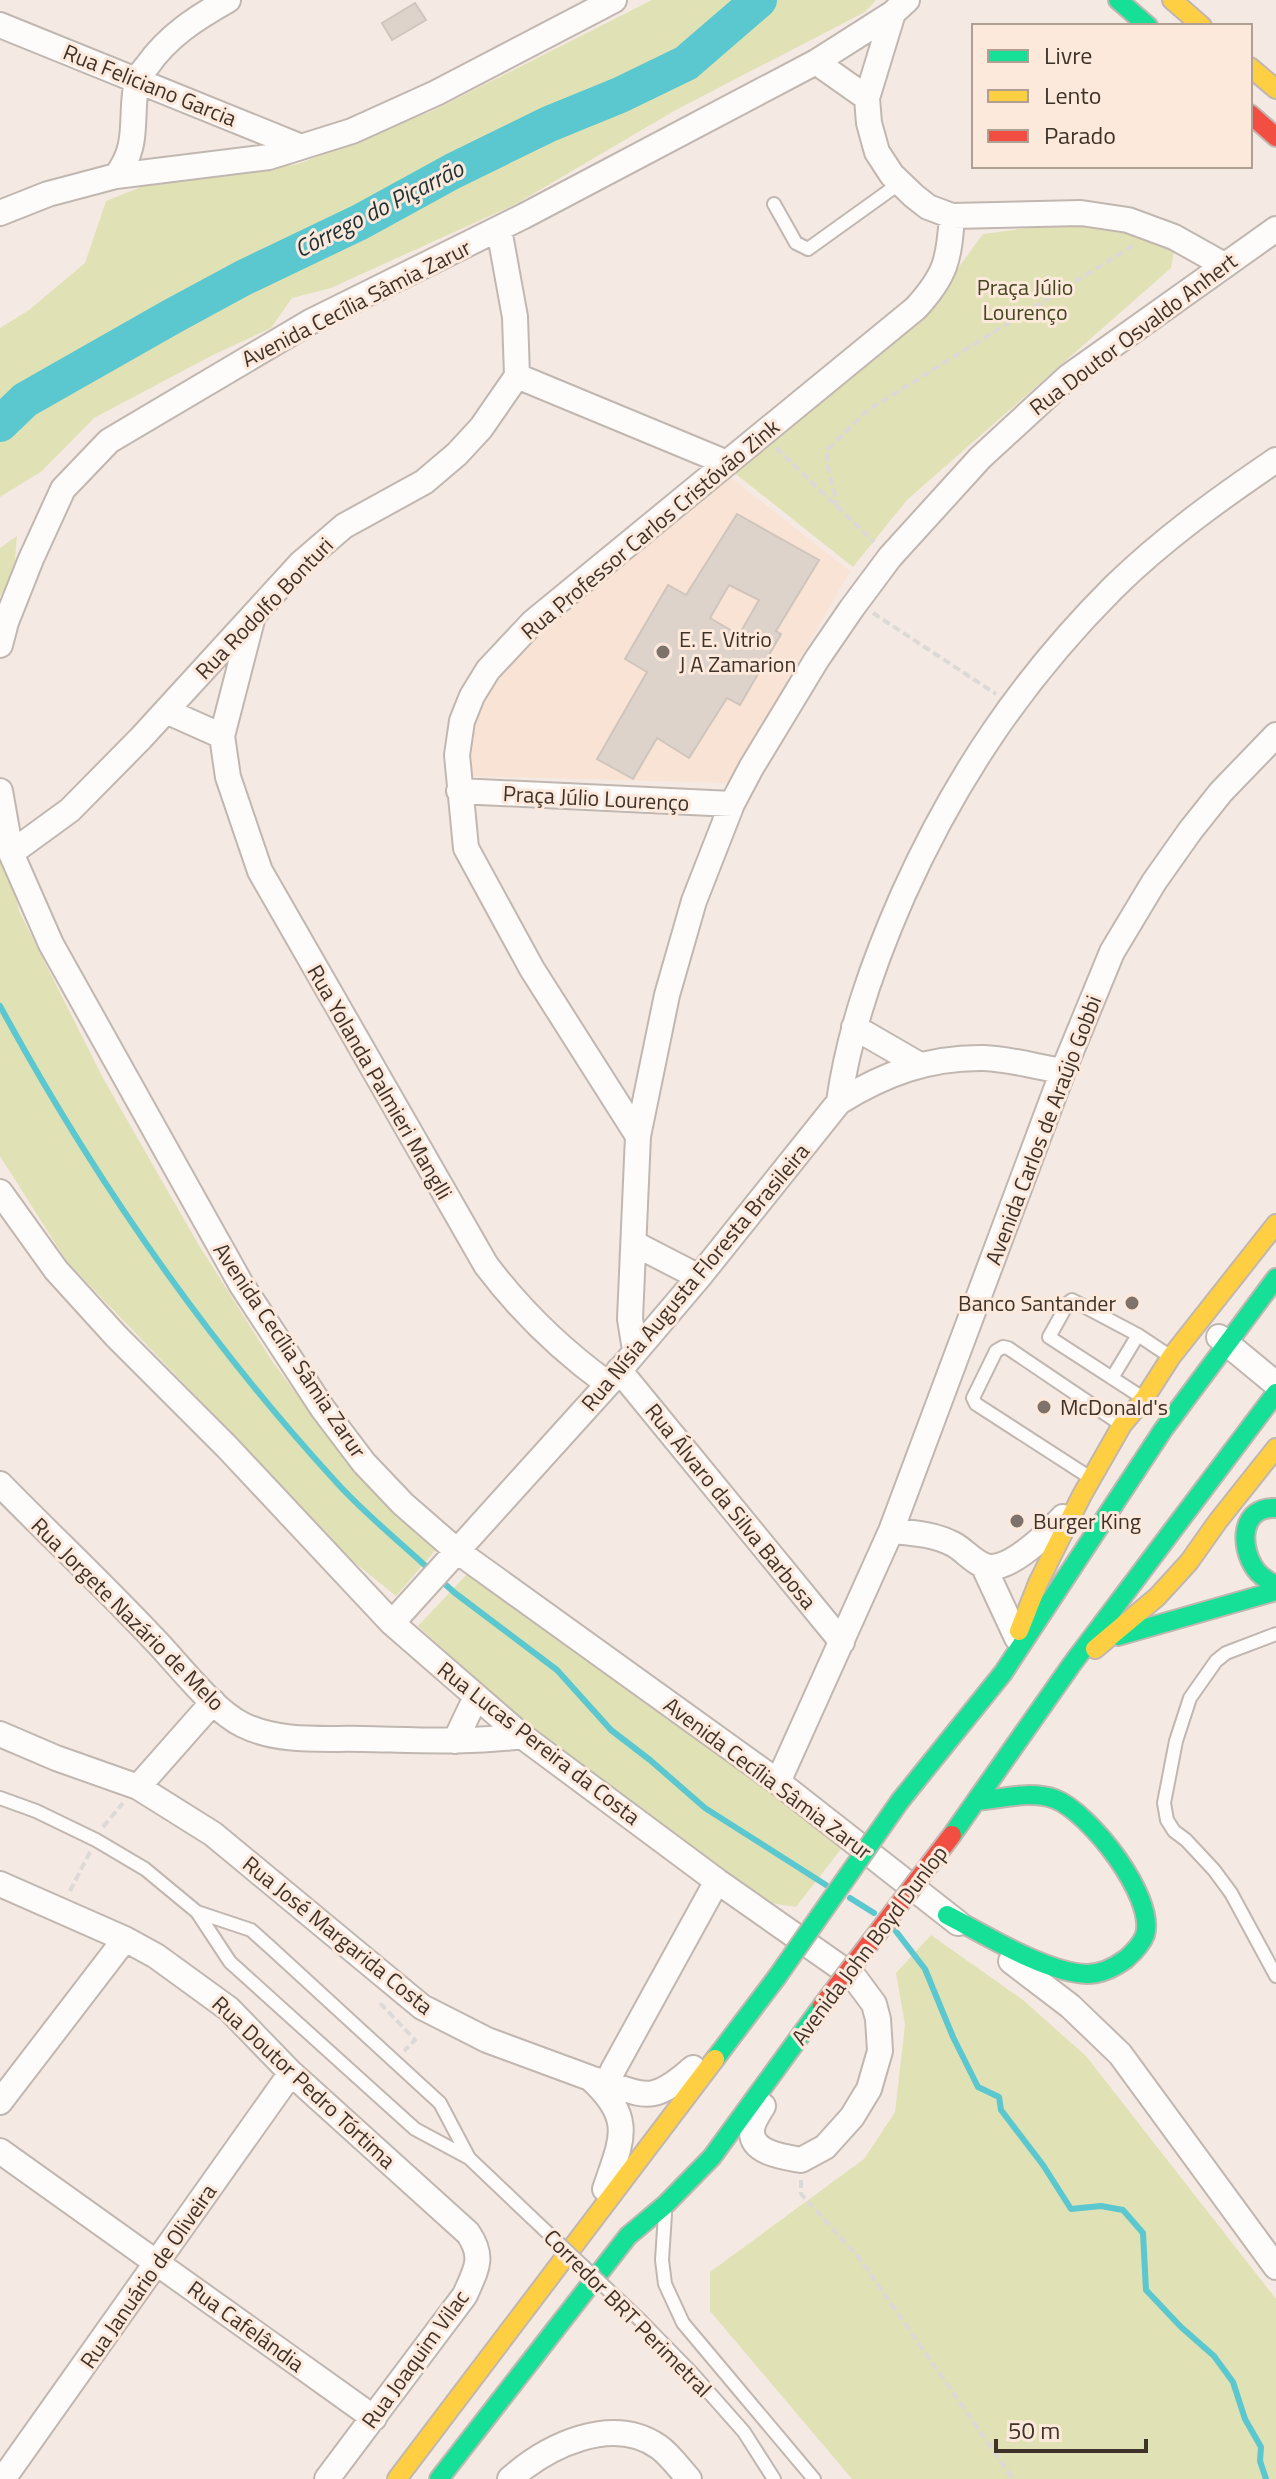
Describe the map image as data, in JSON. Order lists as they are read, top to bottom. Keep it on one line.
{"streets":{"main road":["Avenida John Boyd Dunlop"],"street":["Rua Feliciano Garcia","Avenida Cecília Sâmia Zarur","Rua Doutor Osvaldo Anhert","Rua Professor Carlos Cristóvão Zink","Rua Rodolfo Bonturi","Praça Júlio Lourenço","Rua Yolanda Palmieri Manglli","Avenida Carlos de Araújo Gobbi","Rua Nísia Augusta Floresta Brasileira","Rua Álvaro da Silva Barbosa","Rua Jorgete Nazário de Melo","Rua Lucas Pereira da Costa","Rua José Margarida Costa","Rua Doutor Pedro Tórtima","Rua Januário de Oliveira","Rua Cafelândia","Rua Joaquim Vilac"],"lane":["Corredor BRT Perimetral"]},"crossings":[["Avenida Cecília Sâmia Zarur","Rua Rodolfo Bonturi"],["Avenida Cecília Sâmia Zarur","Avenida Carlos de Araújo Gobbi"],["Avenida Cecília Sâmia Zarur","Rua Nísia Augusta Floresta Brasileira"],["Rua Doutor Osvaldo Anhert","Rua Professor Carlos Cristóvão Zink"],["Rua Doutor Osvaldo Anhert","Praça Júlio Lourenço"],["Rua Doutor Osvaldo Anhert","Rua Nísia Augusta Floresta Brasileira"],["Rua Professor Carlos Cristóvão Zink","Praça Júlio Lourenço"],["Rua Rodolfo Bonturi","Rua Yolanda Palmieri Manglli"],["Rua Yolanda Palmieri Manglli","Rua Nísia Augusta Floresta Brasileira"],["Rua Yolanda Palmieri Manglli","Rua Álvaro da Silva Barbosa"],["Avenida Carlos de Araújo Gobbi","Rua Nísia Augusta Floresta Brasileira"],["Avenida Carlos de Araújo Gobbi","Rua Álvaro da Silva Barbosa"],["Rua Nísia Augusta Floresta Brasileira","Rua Álvaro da Silva Barbosa"],["Rua Nísia Augusta Floresta Brasileira","Rua Lucas Pereira da Costa"],["Rua Jorgete Nazário de Melo","Rua Lucas Pereira da Costa"],["Rua Doutor Pedro Tórtima","Rua Januário de Oliveira"],["Rua Doutor Pedro Tórtima","Rua Joaquim Vilac"],["Rua Januário de Oliveira","Rua Cafelândia"],["Rua Cafelândia","Rua Joaquim Vilac"]],"water":["Córrego do Piçarrão"],"parks":["Praça Júlio Lourenço"],"places":["E. E. Vitrio J A Zamarion","Banco Santander","McDonald's","Burger King"],"legend":["Livre","Lento","Parado"],"scale_bar":"50 m"}
